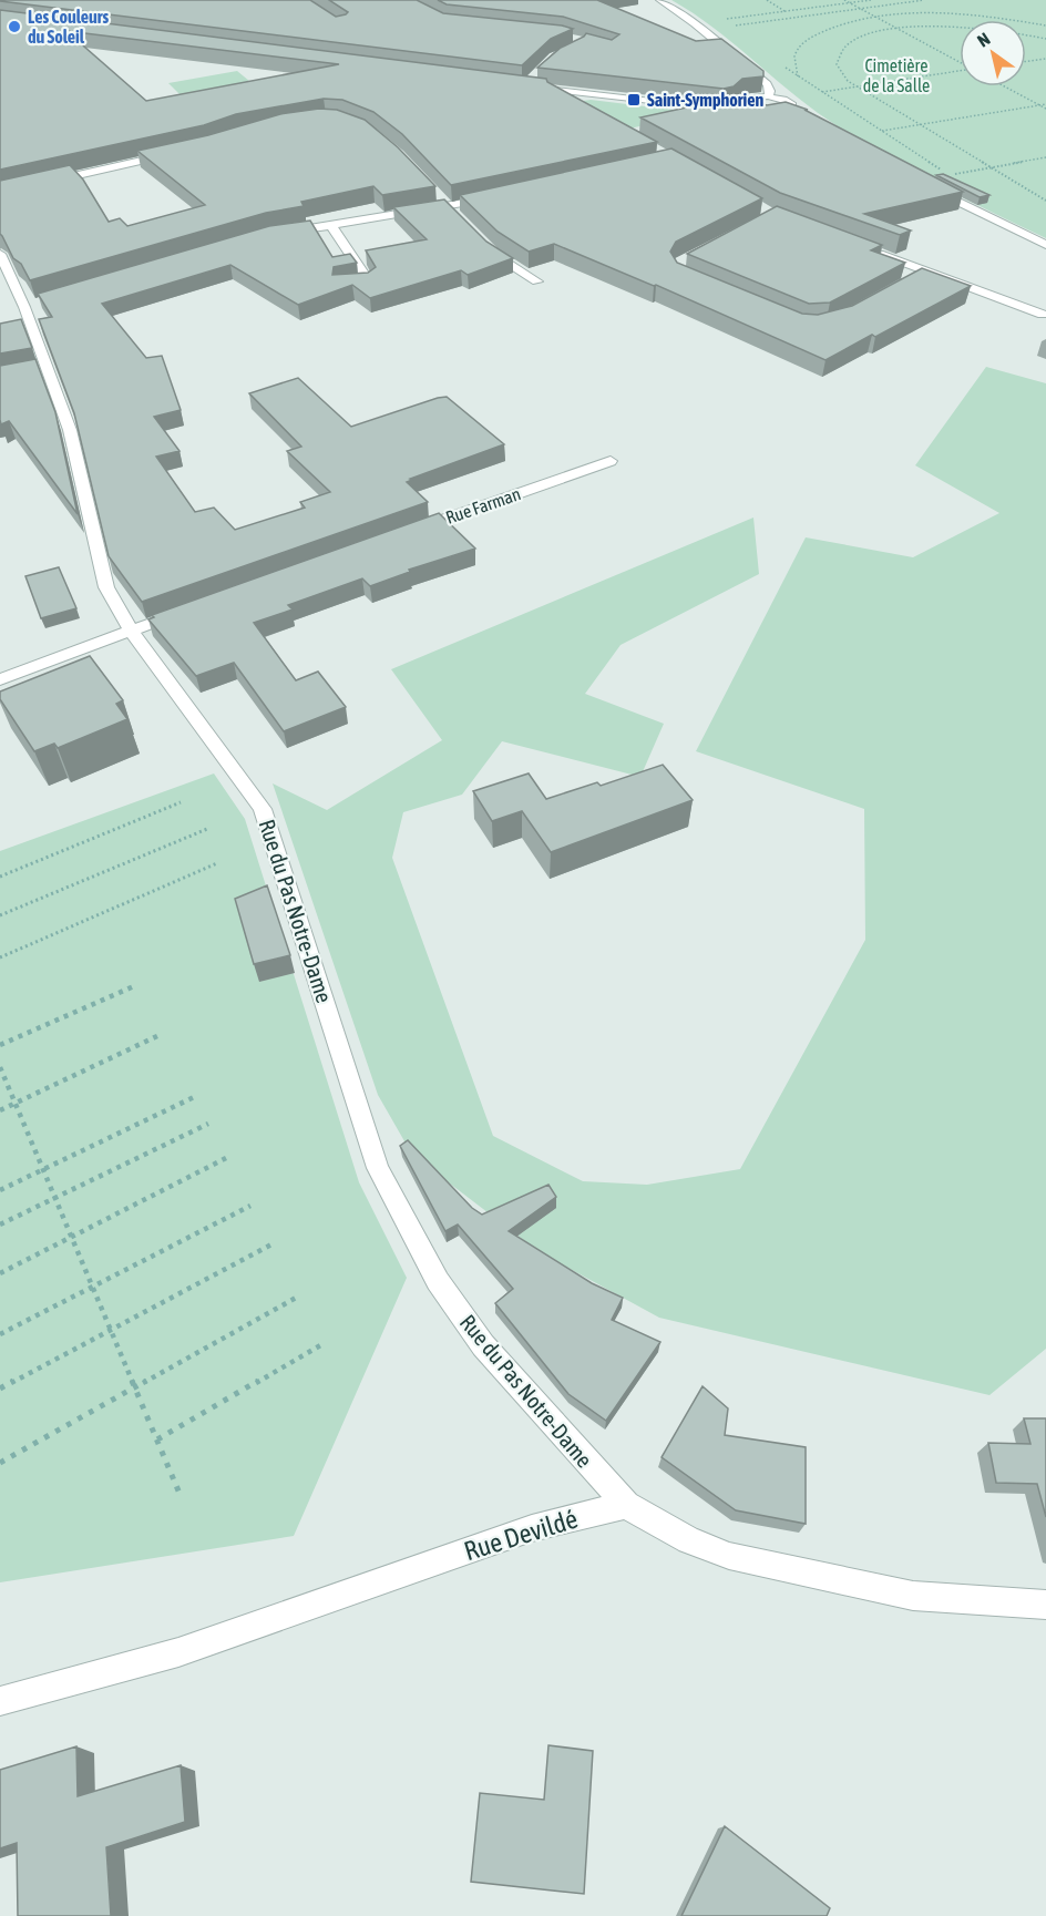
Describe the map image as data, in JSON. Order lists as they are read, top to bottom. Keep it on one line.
{"streets":{"street":["Rue Farman","Rue du Pas Notre-Dame","Rue Devildé"]},"crossings":[["Rue du Pas Notre-Dame","Rue Devildé"]],"parks":["Cimetière de la Salle"],"places":{"other":["Les Couleurs du Soleil"],"transit":["Saint-Symphorien"]},"north":"top left"}
